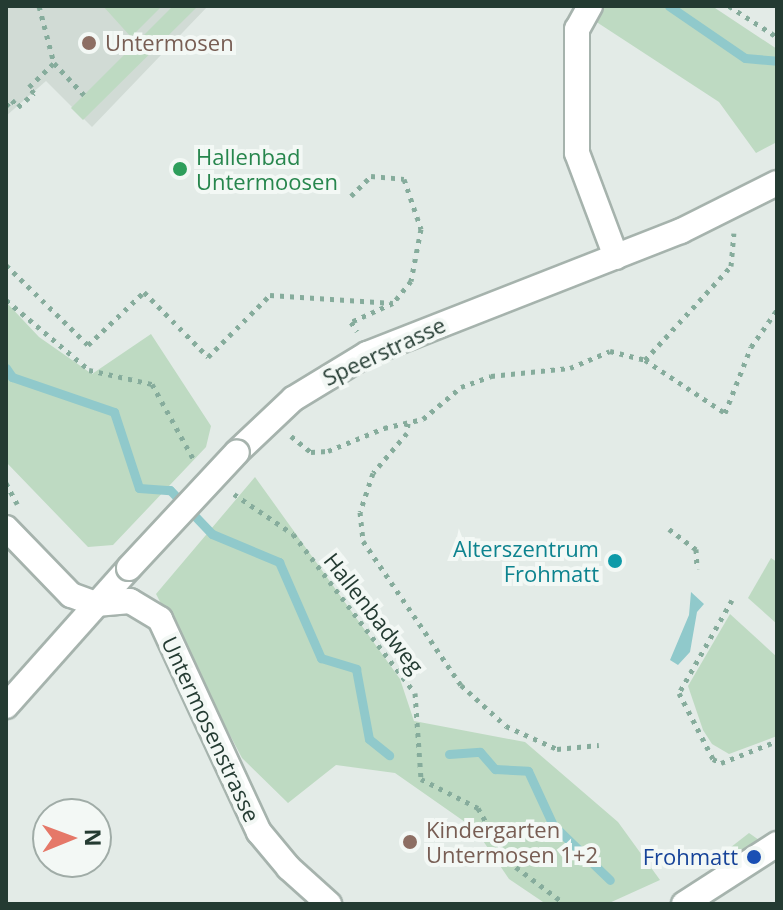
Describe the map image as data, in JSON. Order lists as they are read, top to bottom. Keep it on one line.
{"streets":{"street":["Speerstrasse","Untermosenstrasse"],"path":["Hallenbadweg"]},"crossings":[["Speerstrasse","Untermosenstrasse"]],"places":["Untermosen","Hallenbad Untermoosen","Alterszentrum Frohmatt","Kindergarten Untermosen 1+2","Frohmatt"],"north":"right"}
